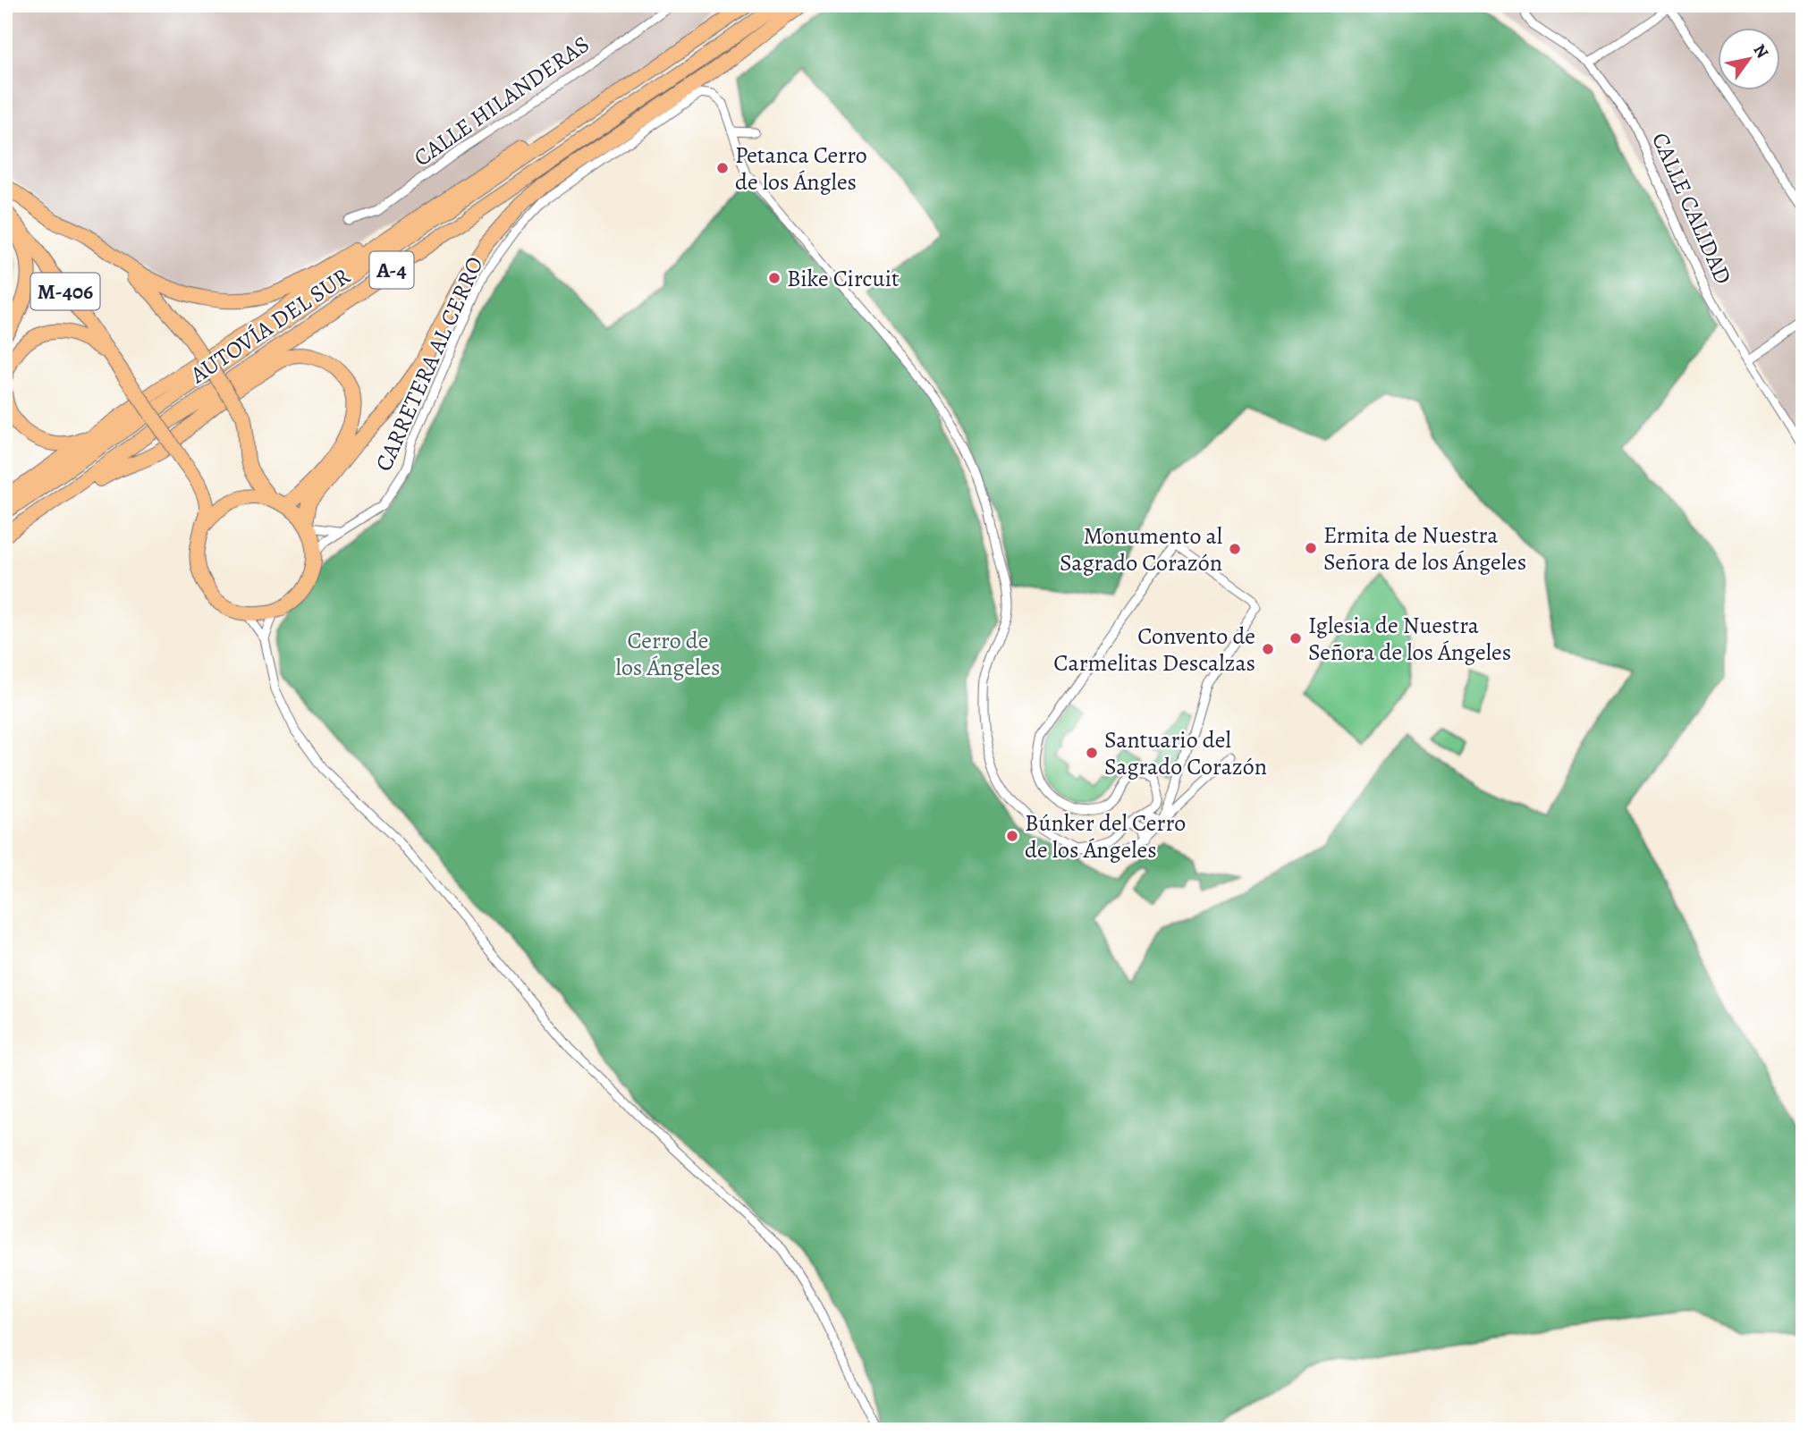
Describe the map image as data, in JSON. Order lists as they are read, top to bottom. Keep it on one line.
{"streets":{"highway":["A-4","M-406","AUTOVÍA DEL SUR"],"street":["CALLE HILANDERAS","CALLE CALIDAD","CARRETERA AL CERRO"]},"parks":["Cerro de los Ángeles"],"places":["Petanca Cerro de los Ángles","Bike Circuit","Ermita de Nuestra Señora de los Ángeles","Monumento al Sagrado Corazón","Iglesia de Nuestra Señora de los Ángeles","Convento de Carmelitas Descalzas","Santuario del Sagrado Corazón","Búnker del Cerro de los Ángeles"],"north":"top right"}
